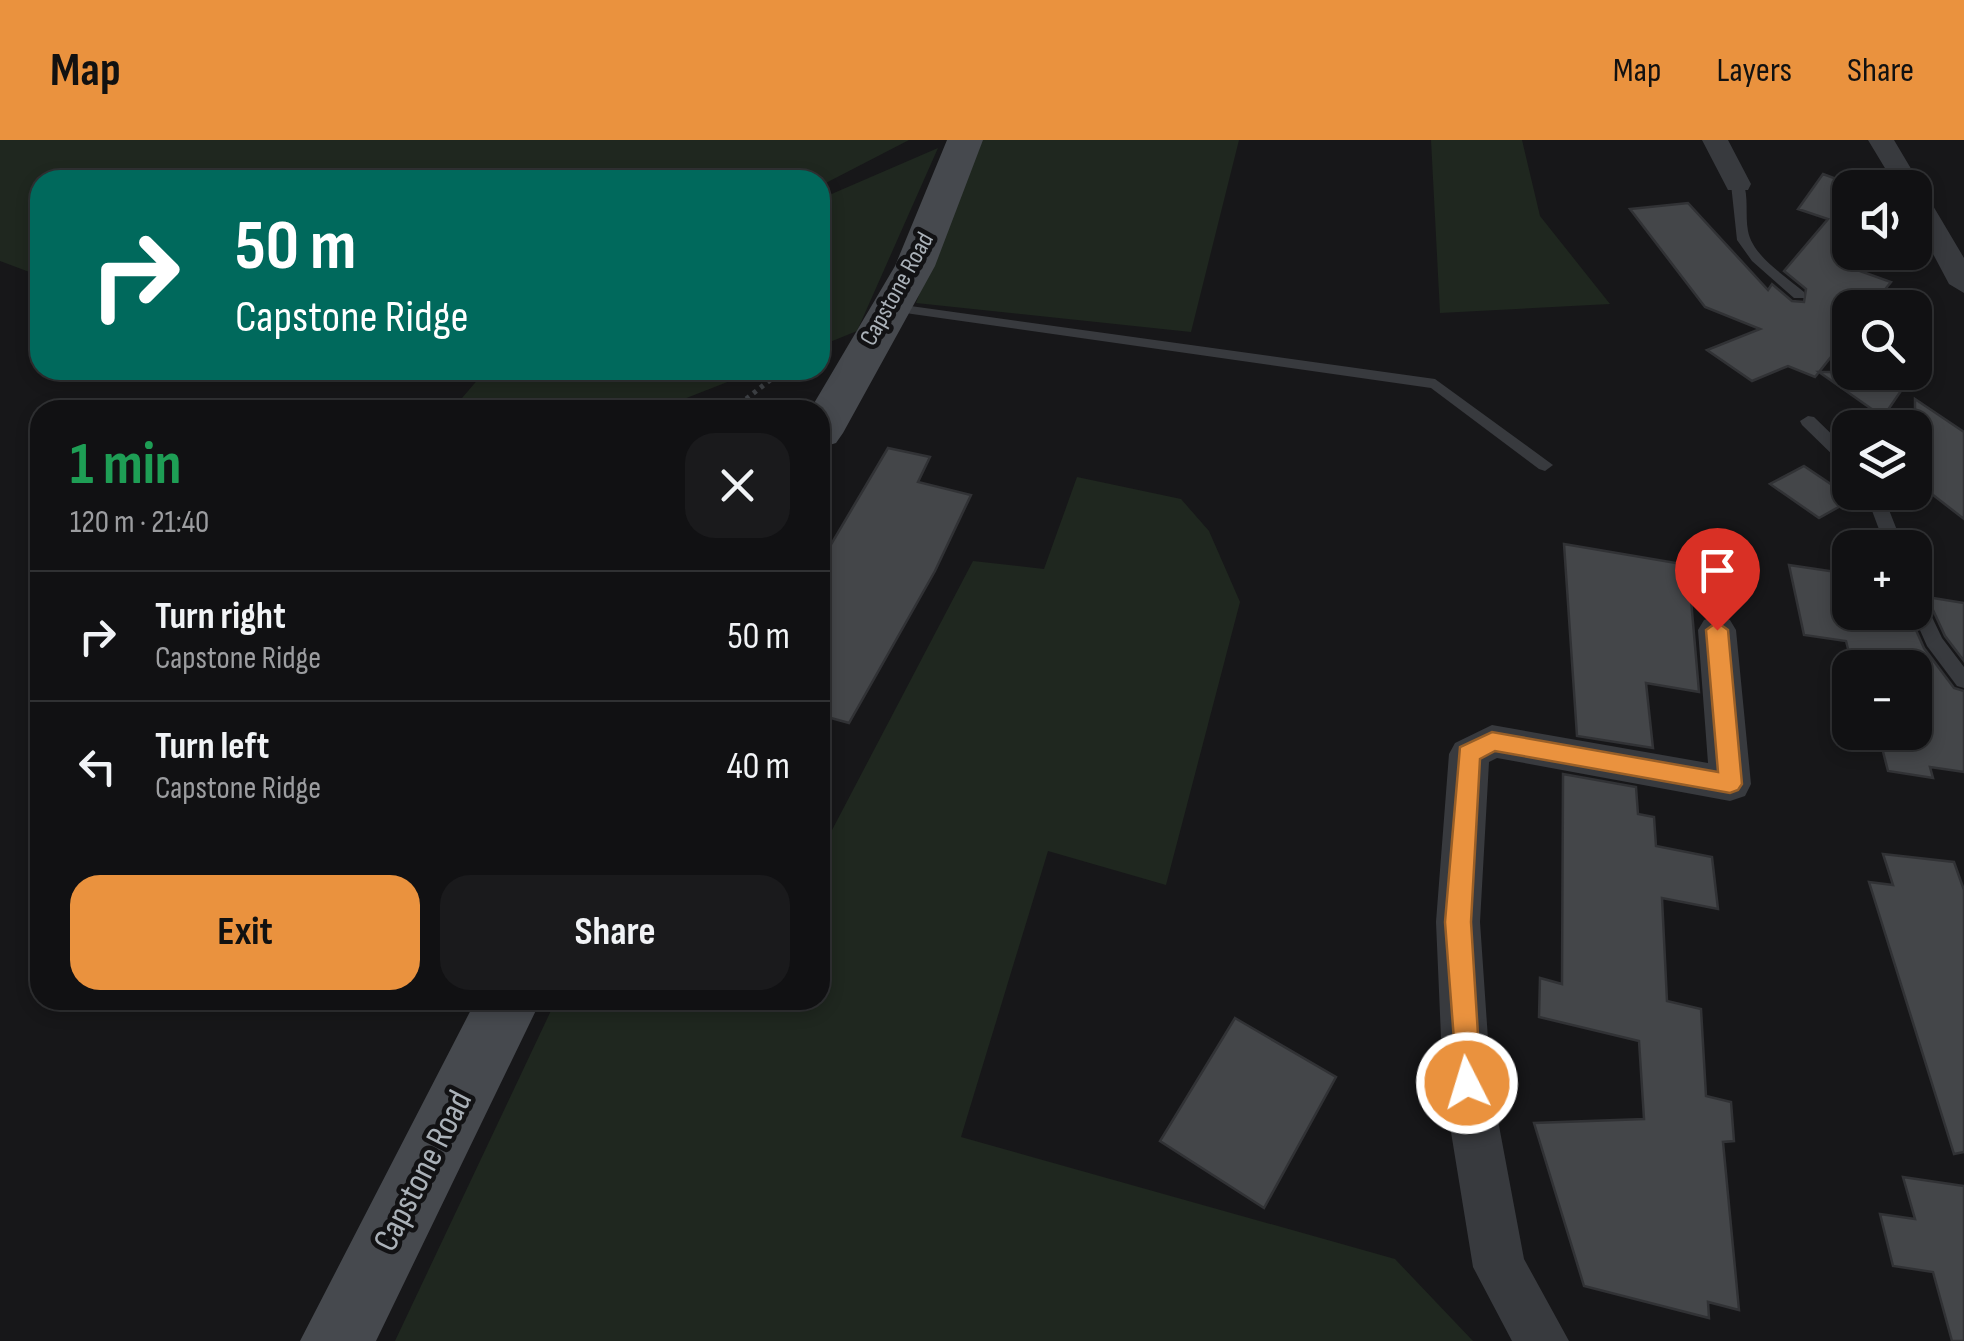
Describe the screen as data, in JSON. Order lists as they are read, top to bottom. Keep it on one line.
{"streets":{"street":["Capstone Road"]},"page":{"header":"Map","nav":["Map","Layers","Share"],"map_buttons":["+","−"],"turn":["50 m","Capstone Ridge"],"heading":["1 min","120 m · 21:40"],"list":[{"name":"Turn right","note":"Capstone Ridge","value":"50 m"},{"name":"Turn left","note":"Capstone Ridge","value":"40 m"}],"buttons":["Exit","Share"]}}
